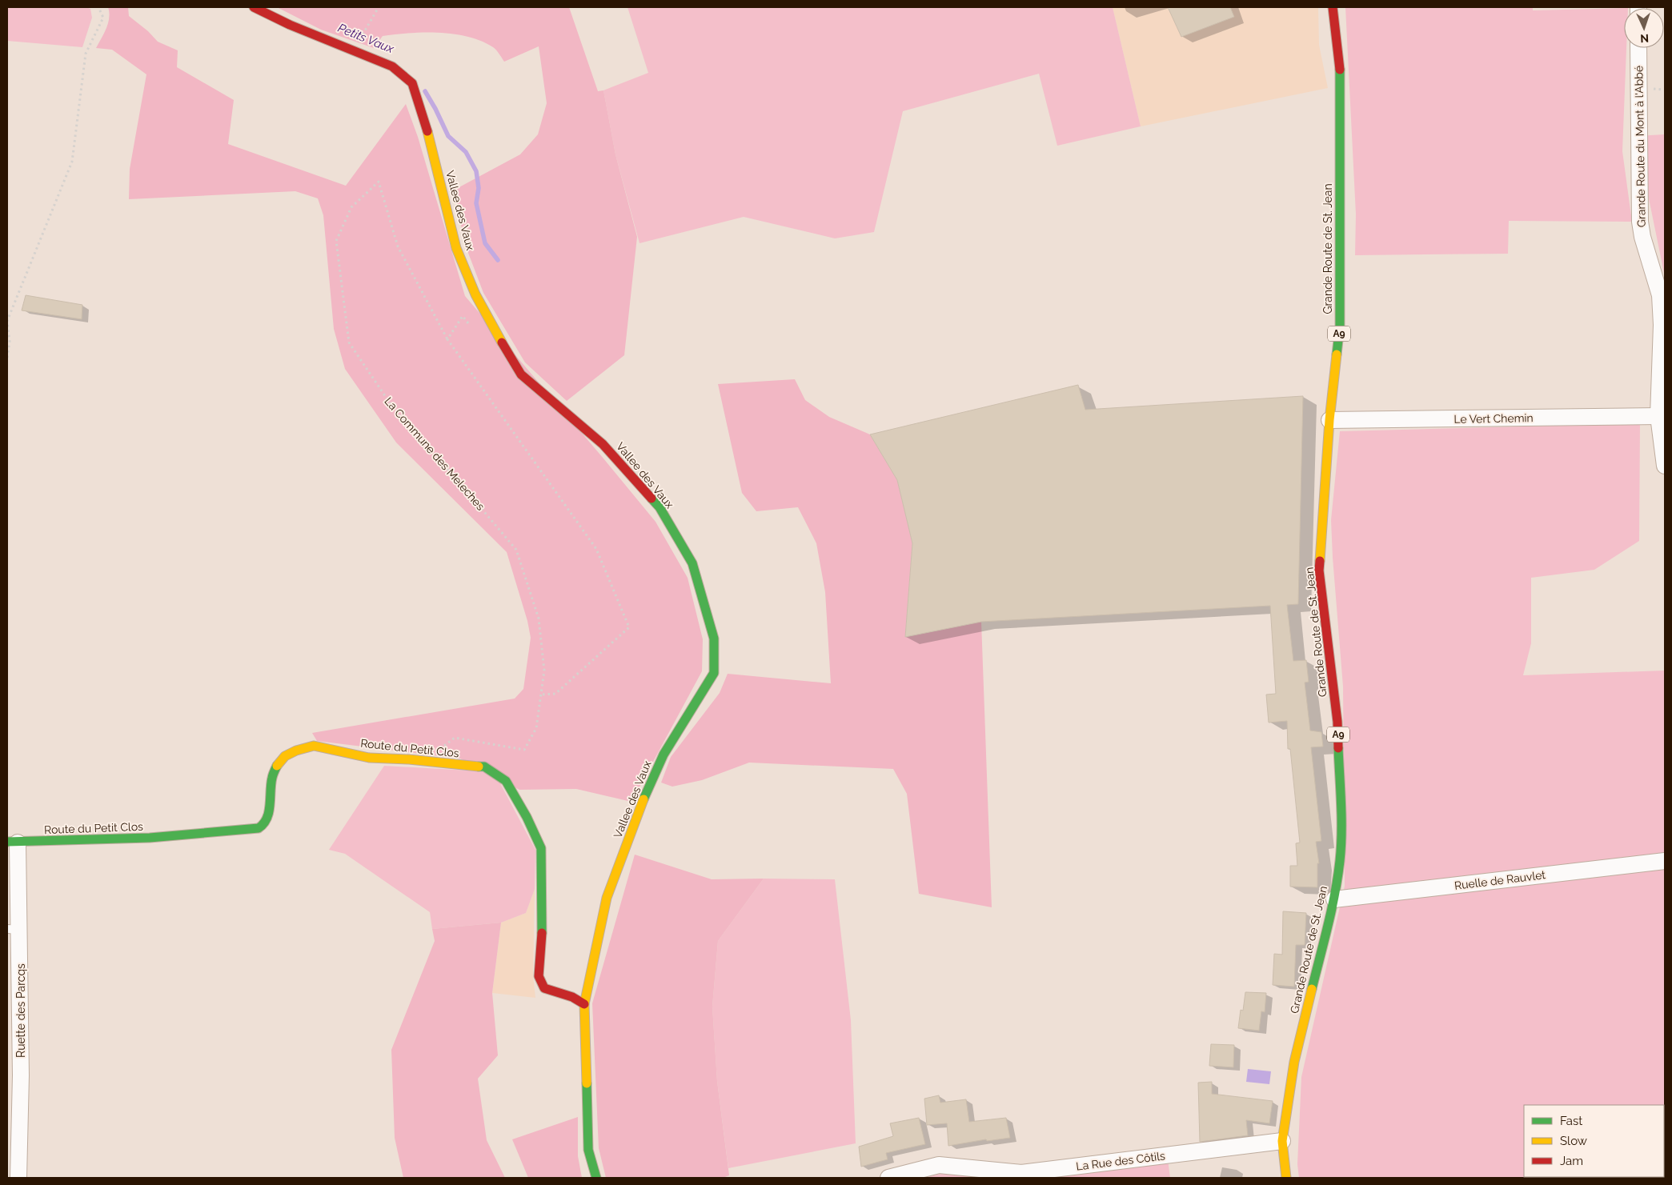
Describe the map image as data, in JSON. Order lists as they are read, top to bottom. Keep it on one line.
{"streets":{"street":["Grande Route du Mont à l'Abbé","Vallee des Vaux","Grande Route de St. Jean","A9","Le Vert Chemin","Route du Petit Clos","Ruelle de Rauvlet","Ruette des Parcqs","La Rue des Côtils"],"path":["La Commune des Meleches"]},"crossings":[["Grande Route du Mont à l'Abbé","Le Vert Chemin"],["Vallee des Vaux","Route du Petit Clos"],["Grande Route de St. Jean","Le Vert Chemin"],["Grande Route de St. Jean","Ruelle de Rauvlet"],["Grande Route de St. Jean","La Rue des Côtils"],["La Commune des Meleches","Route du Petit Clos"],["Route du Petit Clos","Ruette des Parcqs"]],"water":["Petits Vaux"],"legend":["Fast","Slow","Jam"],"north":"bottom"}
